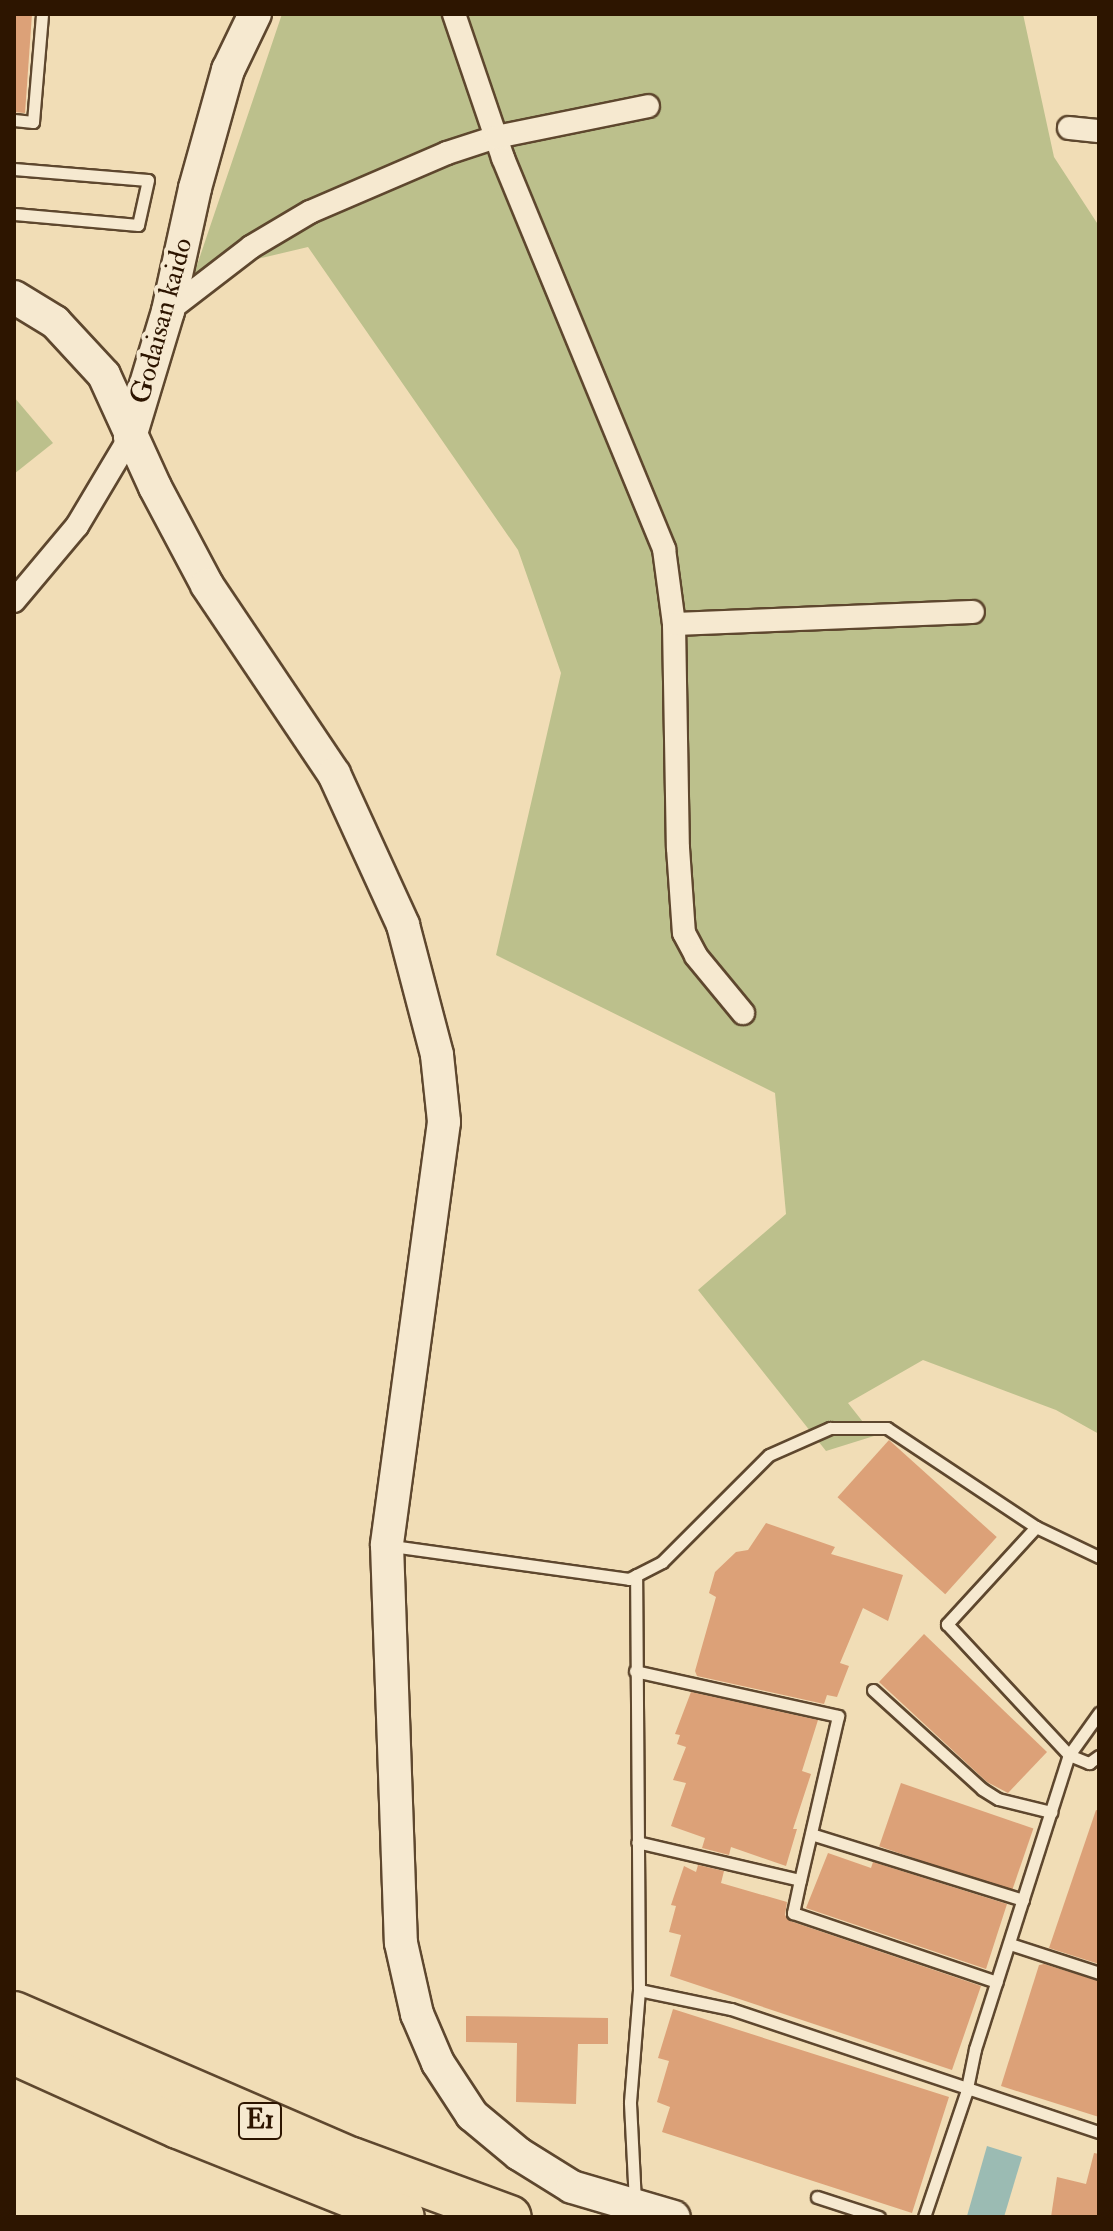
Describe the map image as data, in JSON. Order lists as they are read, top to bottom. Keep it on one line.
{"streets":{"highway":["E1"],"street":["Godaisan kaido"]}}
